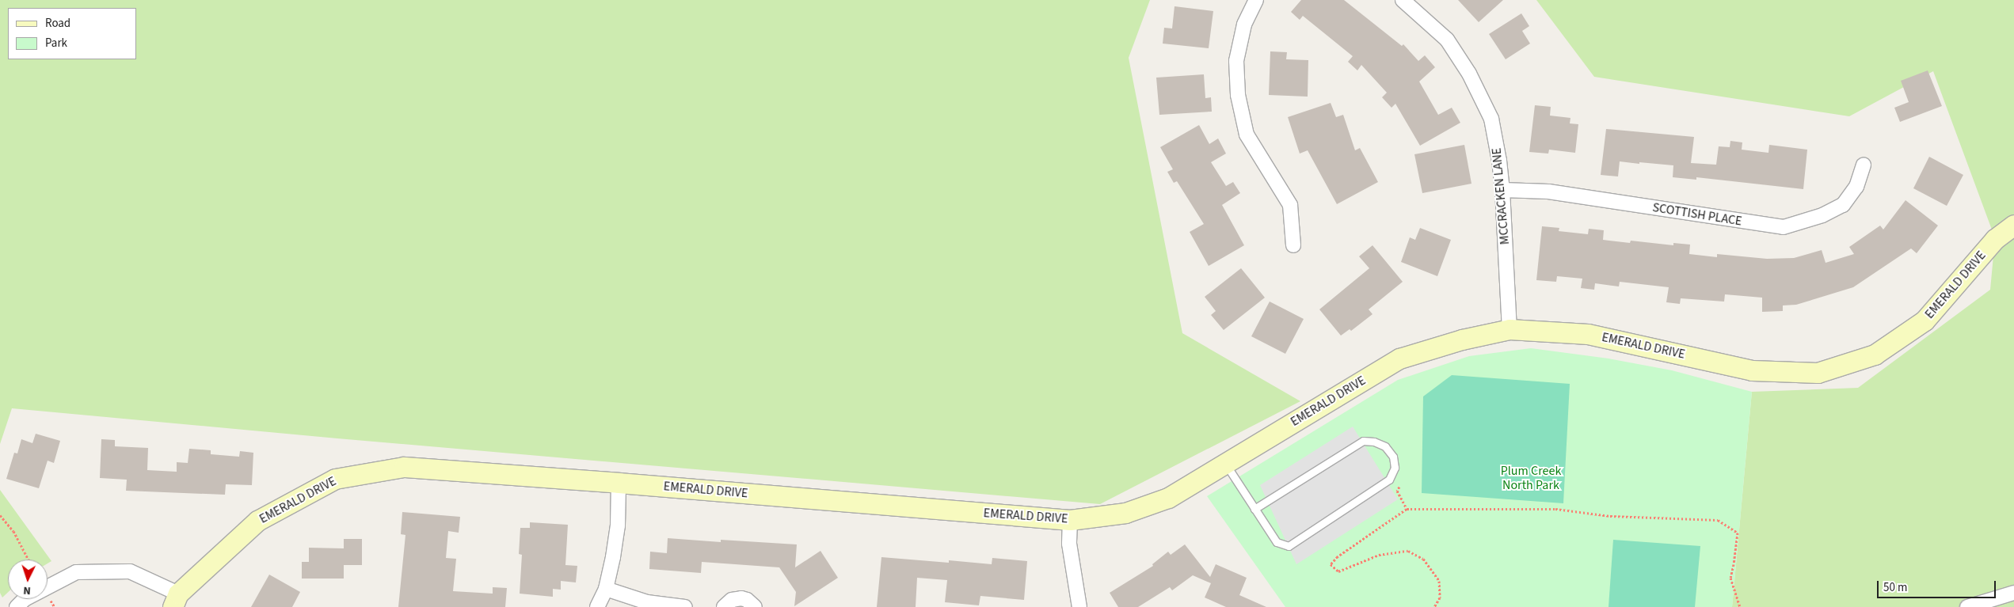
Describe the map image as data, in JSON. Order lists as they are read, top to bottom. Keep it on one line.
{"streets":{"street":["MCCRACKEN LANE","SCOTTISH PLACE","EMERALD DRIVE"]},"crossings":[["MCCRACKEN LANE","SCOTTISH PLACE"],["MCCRACKEN LANE","EMERALD DRIVE"]],"parks":["Plum Creek North Park"],"legend":["Road","Park"],"scale_bar":"50 m","north":"bottom"}
